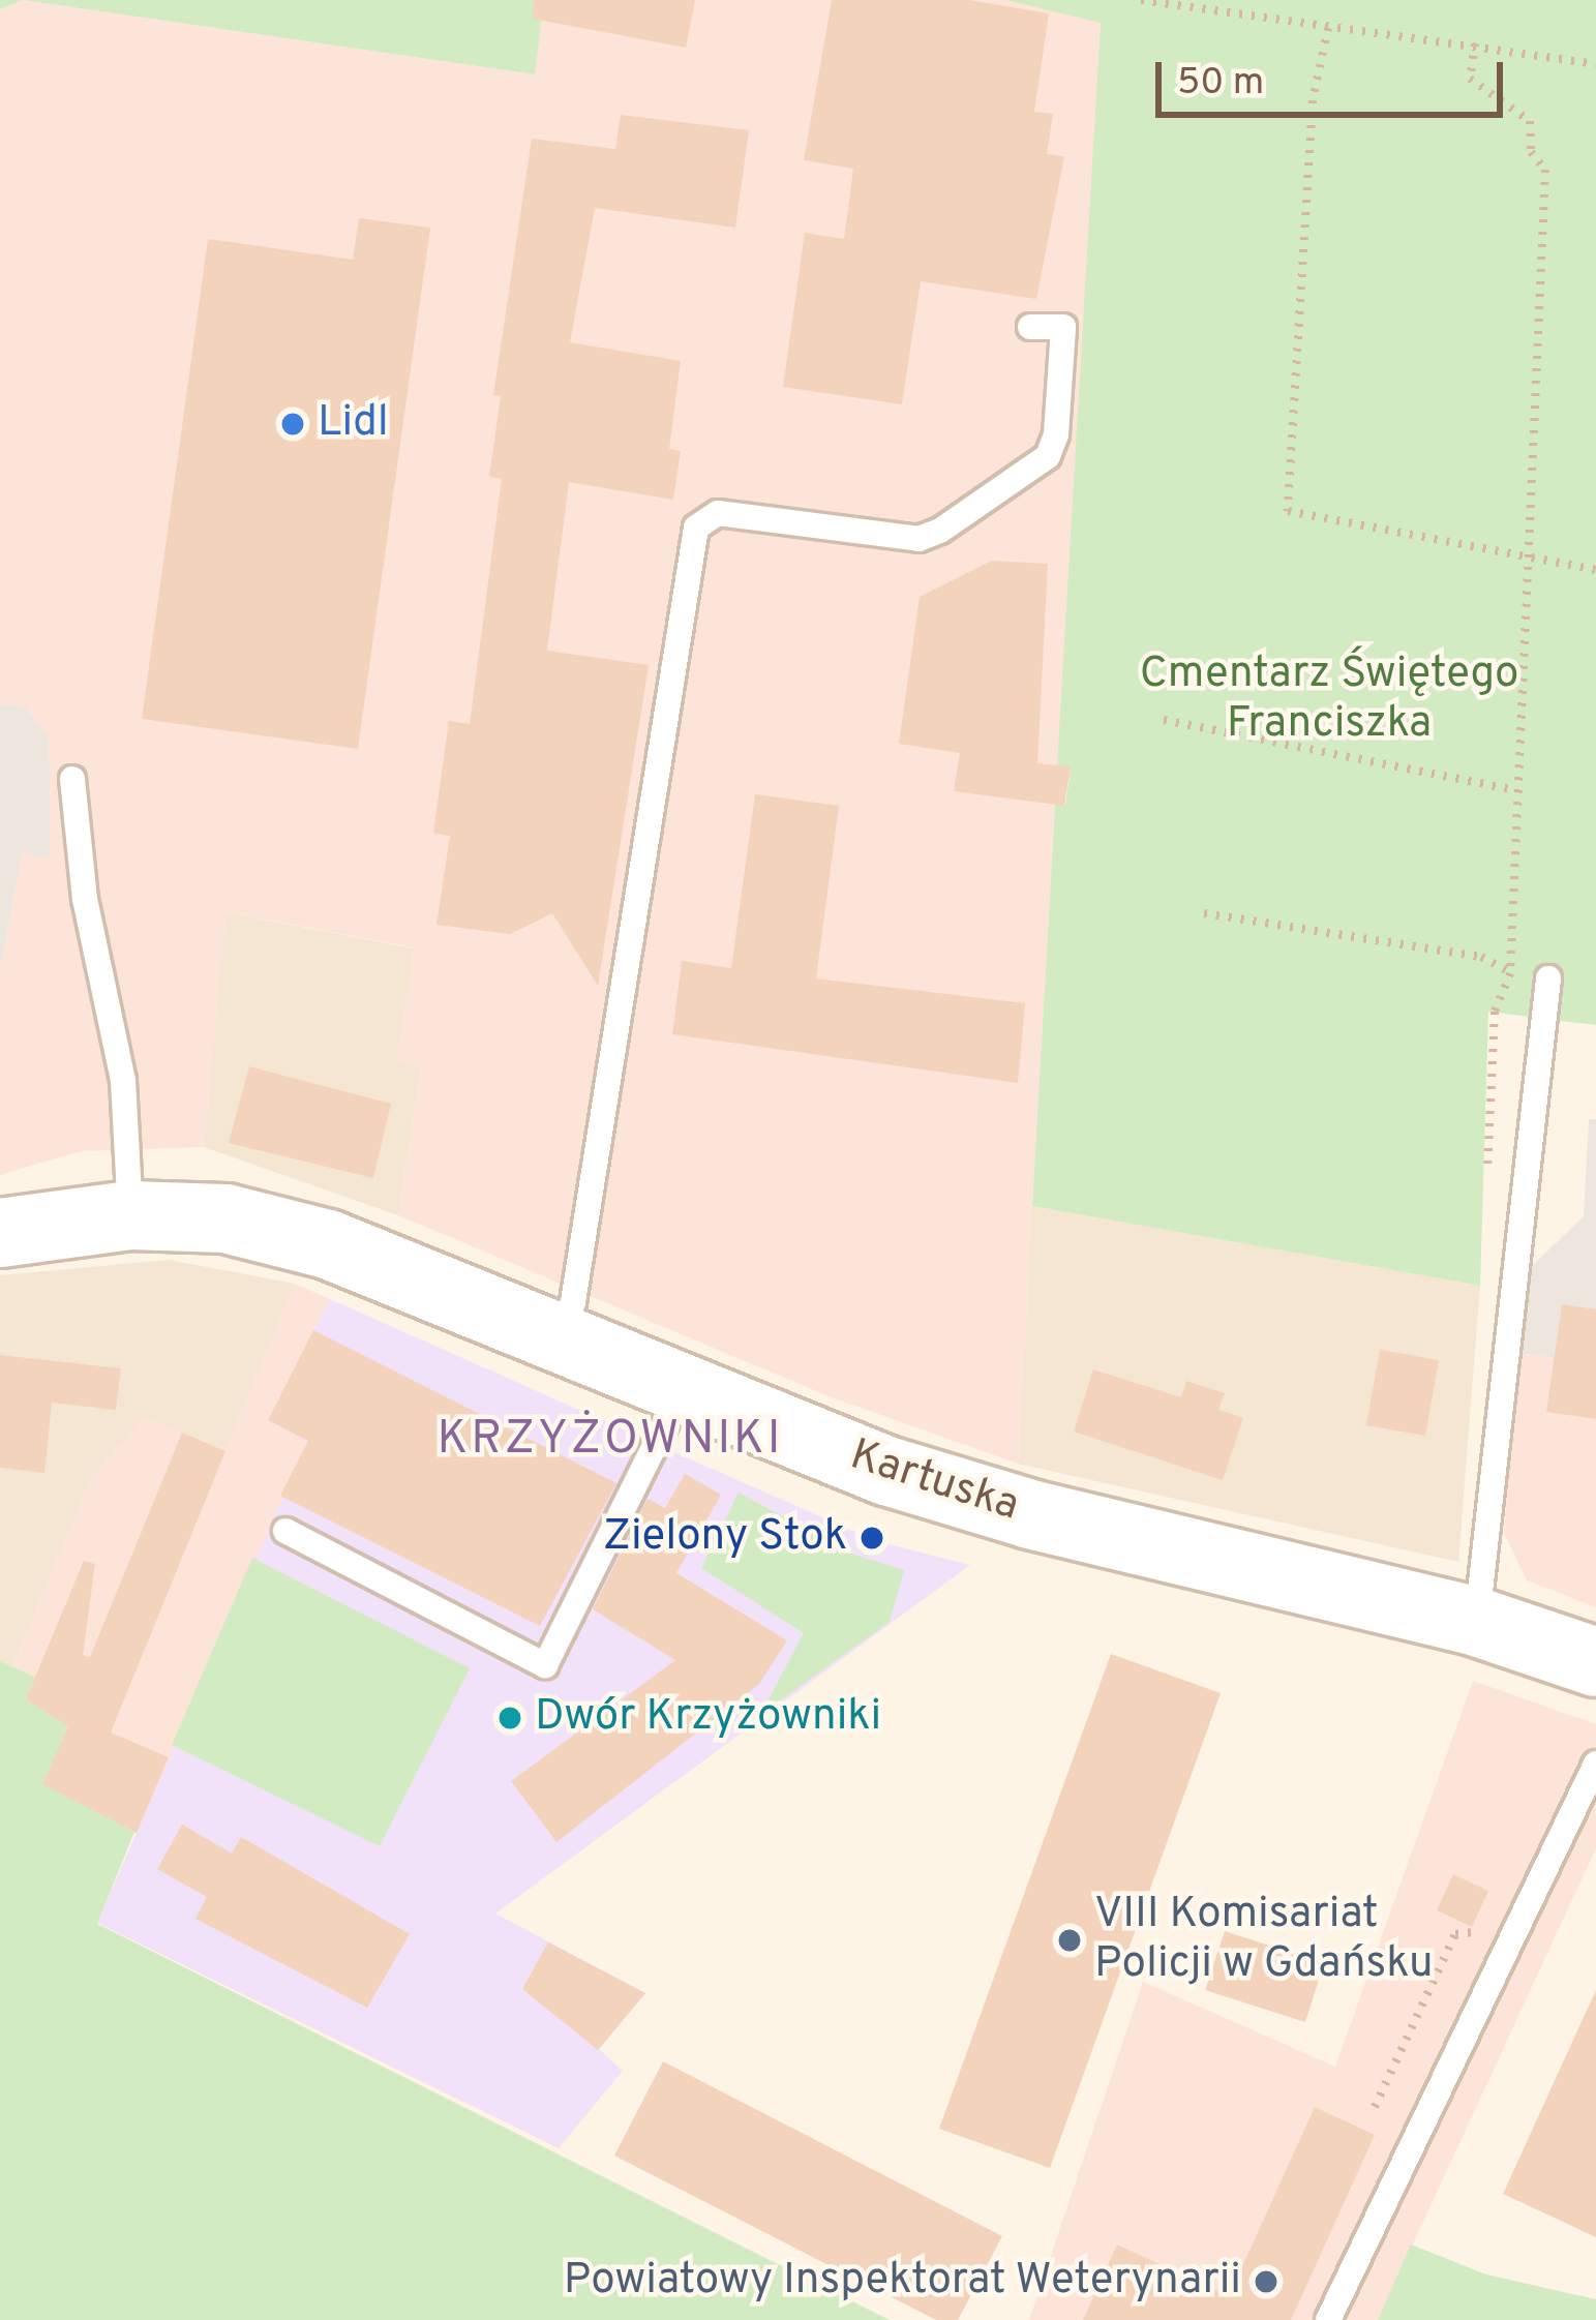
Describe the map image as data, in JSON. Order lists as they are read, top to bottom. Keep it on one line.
{"streets":{"street":["Kartuska"]},"districts":["KRZYŻOWNIKI"],"parks":["Cmentarz Świętego Franciszka"],"places":["Lidl","Zielony Stok","Dwór Krzyżowniki","VIII Komisariat Policji w Gdańsku","Powiatowy Inspektorat Weterynarii"],"scale_bar":"50 m"}
